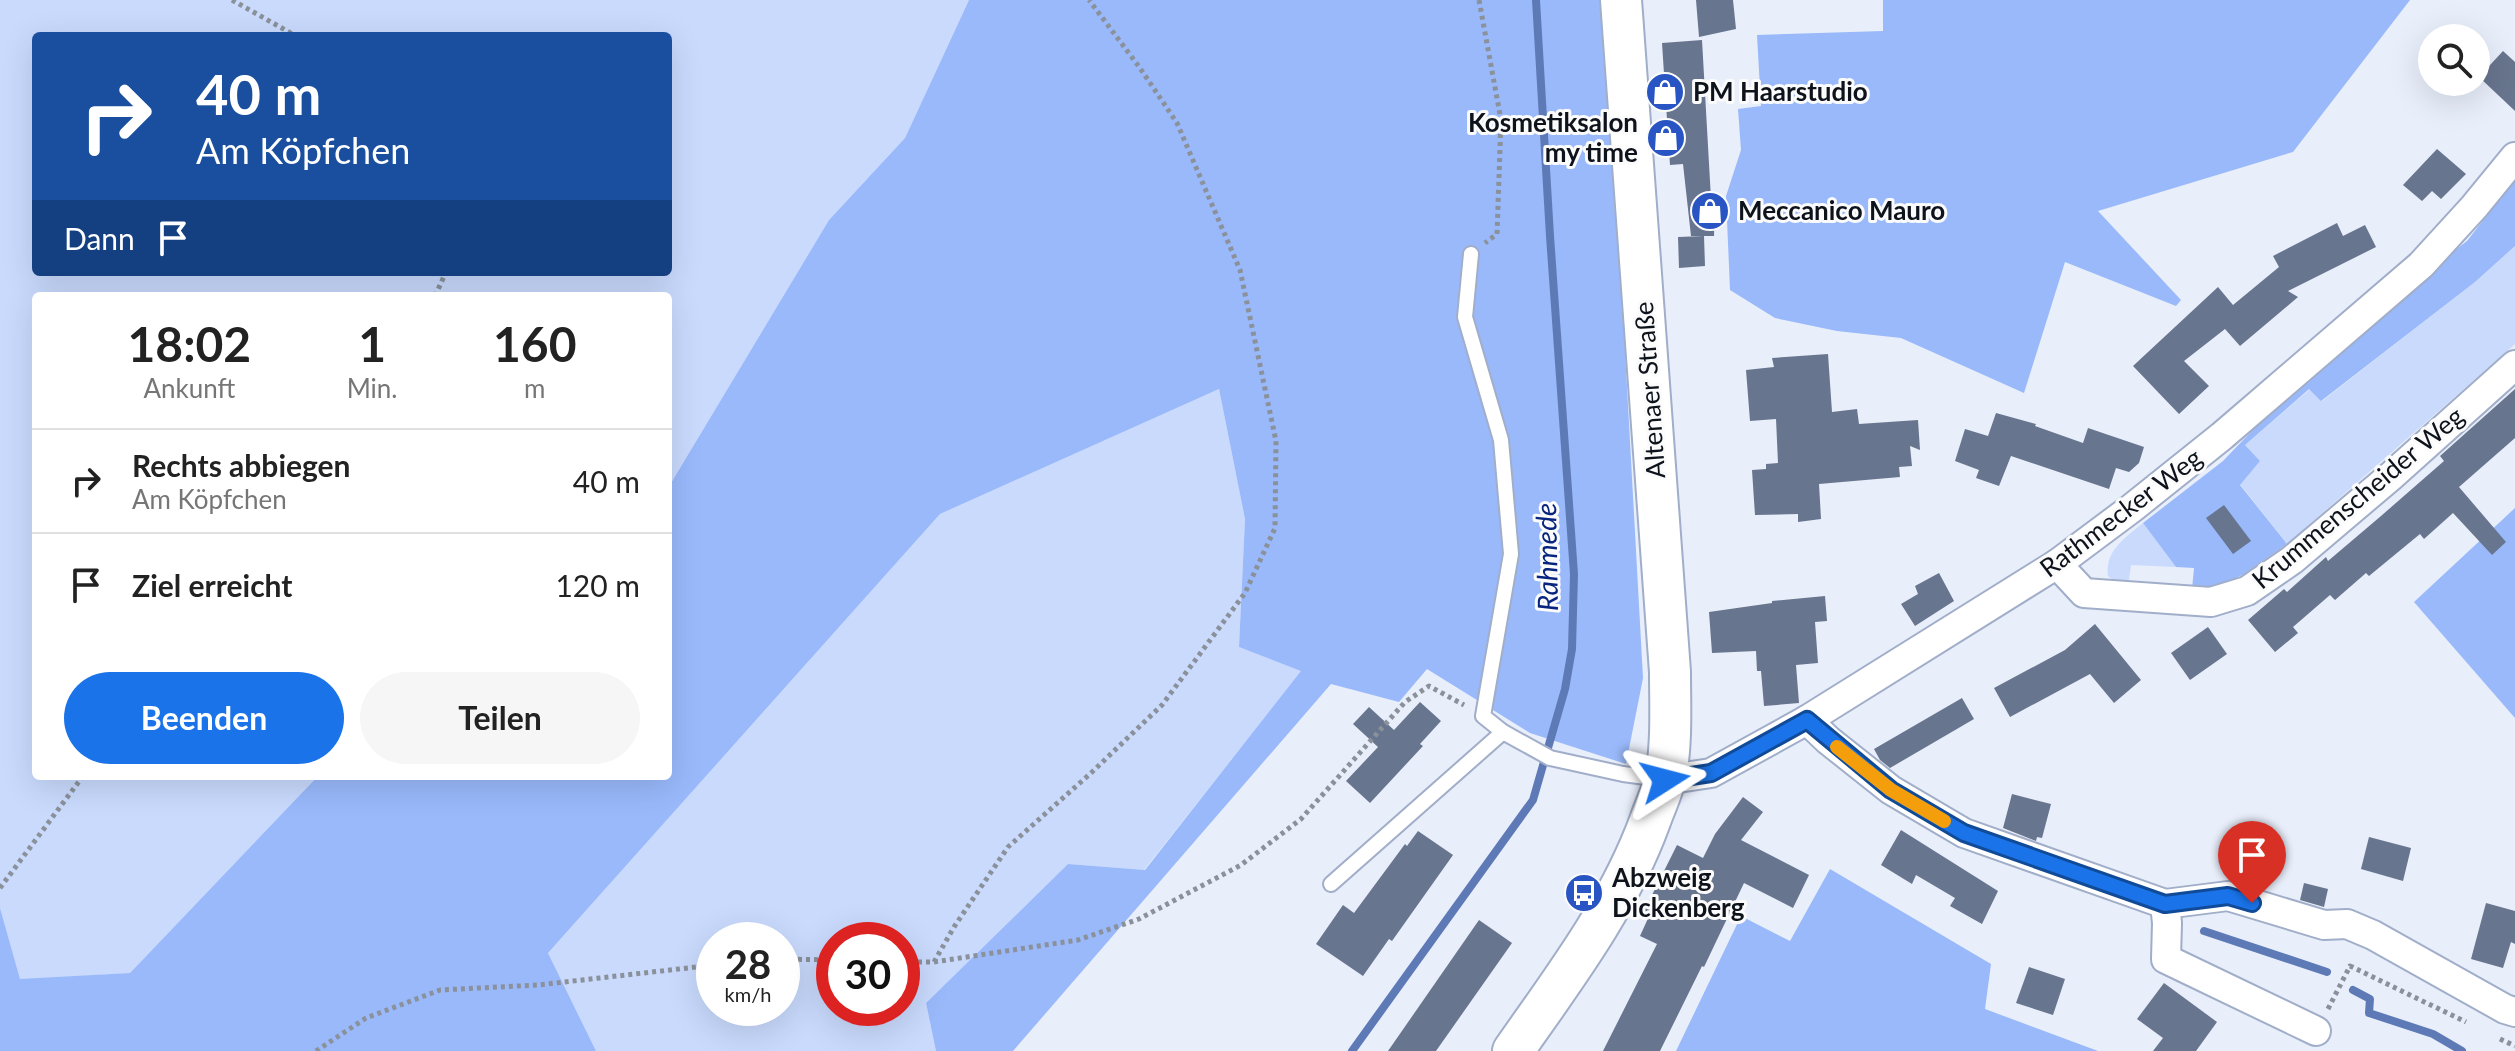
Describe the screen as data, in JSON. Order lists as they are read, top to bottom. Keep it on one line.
{"streets":{"main road":["Altenaer Straße"],"street":["Krummenscheider Weg","Rathmecker Weg"]},"crossings":[["Altenaer Straße","Rathmecker Weg"],["Krummenscheider Weg","Rathmecker Weg"]],"water":["Rahmede"],"places":{"shop":["PM Haarstudio","Kosmetiksalon my time","Meccanico Mauro"],"bus stop":["Abzweig Dickenberg"]},"page":{"turn":["40 m","Am Köpfchen"],"then":"Dann","eta":["18:02","Ankunft","1","Min.","160","m"],"list":[{"name":"Rechts abbiegen","note":"Am Köpfchen","value":"40 m"},{"name":"Ziel erreicht","value":"120 m"}],"buttons":["Beenden","Teilen"],"speed":"28 km/h","limit":"30"}}
